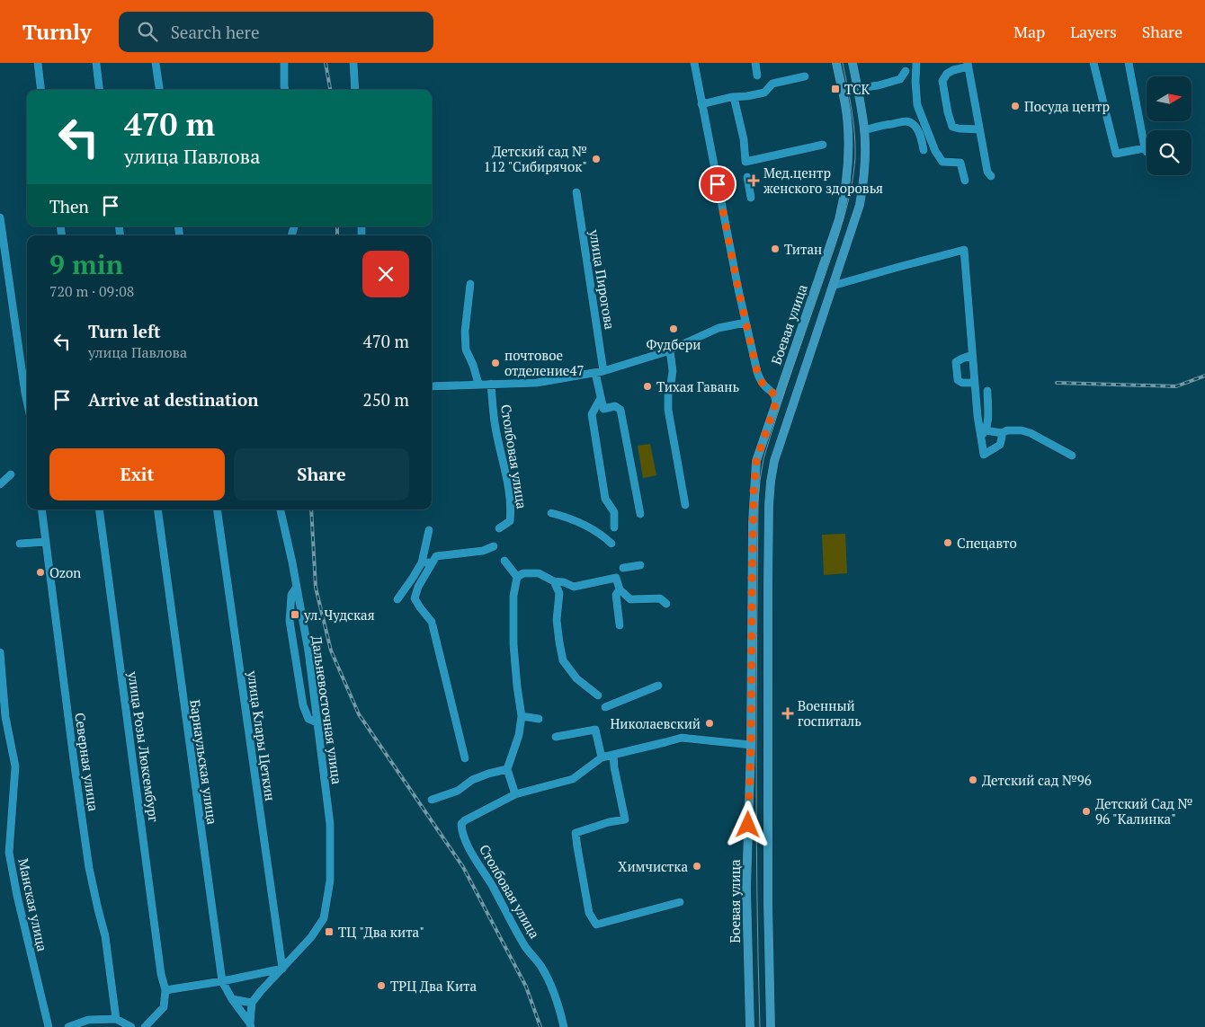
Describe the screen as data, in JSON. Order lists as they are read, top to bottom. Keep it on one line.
{"streets":{"main road":["Боевая улица","Столбовая улица"],"street":["улица Пирогова","Дальневосточная улица","улица Клары Цеткин","улица Розы Люксембург","Северная улица","Барнаульская улица","Манская улица"]},"crossings":[["Боевая улица","Столбовая улица"],["Дальневосточная улица","улица Клары Цеткин"]],"places":{"transit":["ТСК","ул. Чудская","ТЦ \"Два кита\""],"other":["Посуда центр","Детский сад № 112 \"Сибирячок\"","Титан","Фудбери","почтовое отделение47","Тихая Гавань","Спецавто","Ozon","Николаевский","Детский сад №96","Детский Сад № 96 \"Калинка\"","Химчистка","ТРЦ Два Кита"],"health":["Мед.центр женского здоровья","Военный госпиталь"]},"north":"right","page":{"header":"Turnly","search":"Search here","nav":["Map","Layers","Share"],"turn":["470 m","улица Павлова"],"then":"Then","heading":["9 min","720 m · 09:08"],"list":[{"name":"Turn left","note":"улица Павлова","value":"470 m"},{"name":"Arrive at destination","value":"250 m"}],"buttons":["Exit","Share"]}}
